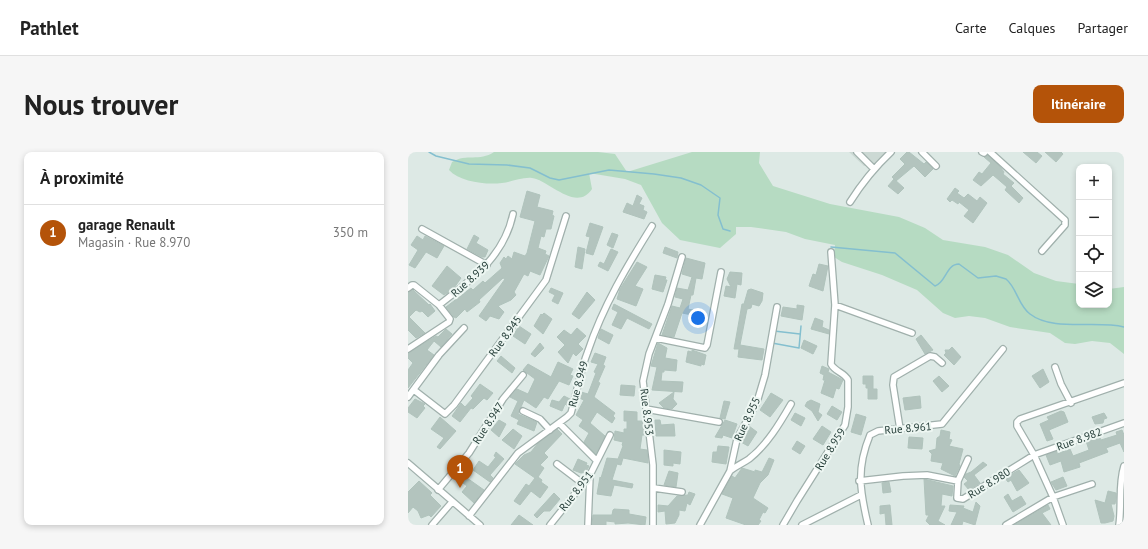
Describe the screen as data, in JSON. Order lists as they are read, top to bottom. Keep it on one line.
{"streets":{"street":["Rue 8.939","Rue 8.945","Rue 8.949","Rue 8.953","Rue 8.955","Rue 8.947","Rue 8.961","Rue 8.982","Rue 8.959","Rue 8.980","Rue 8.951"]},"crossings":[["Rue 8.949","Rue 8.951"],["Rue 8.961","Rue 8.980"],["Rue 8.982","Rue 8.980"]],"page":{"header":"Pathlet","nav":["Carte","Calques","Partager"],"buttons":"Itinéraire","title":"Nous trouver","heading":"À proximité","map_buttons":["+","−"],"list":[{"mark":"1","name":"garage Renault","note":"Magasin · Rue 8.970","value":"350 m"}],"pins":"1"}}
